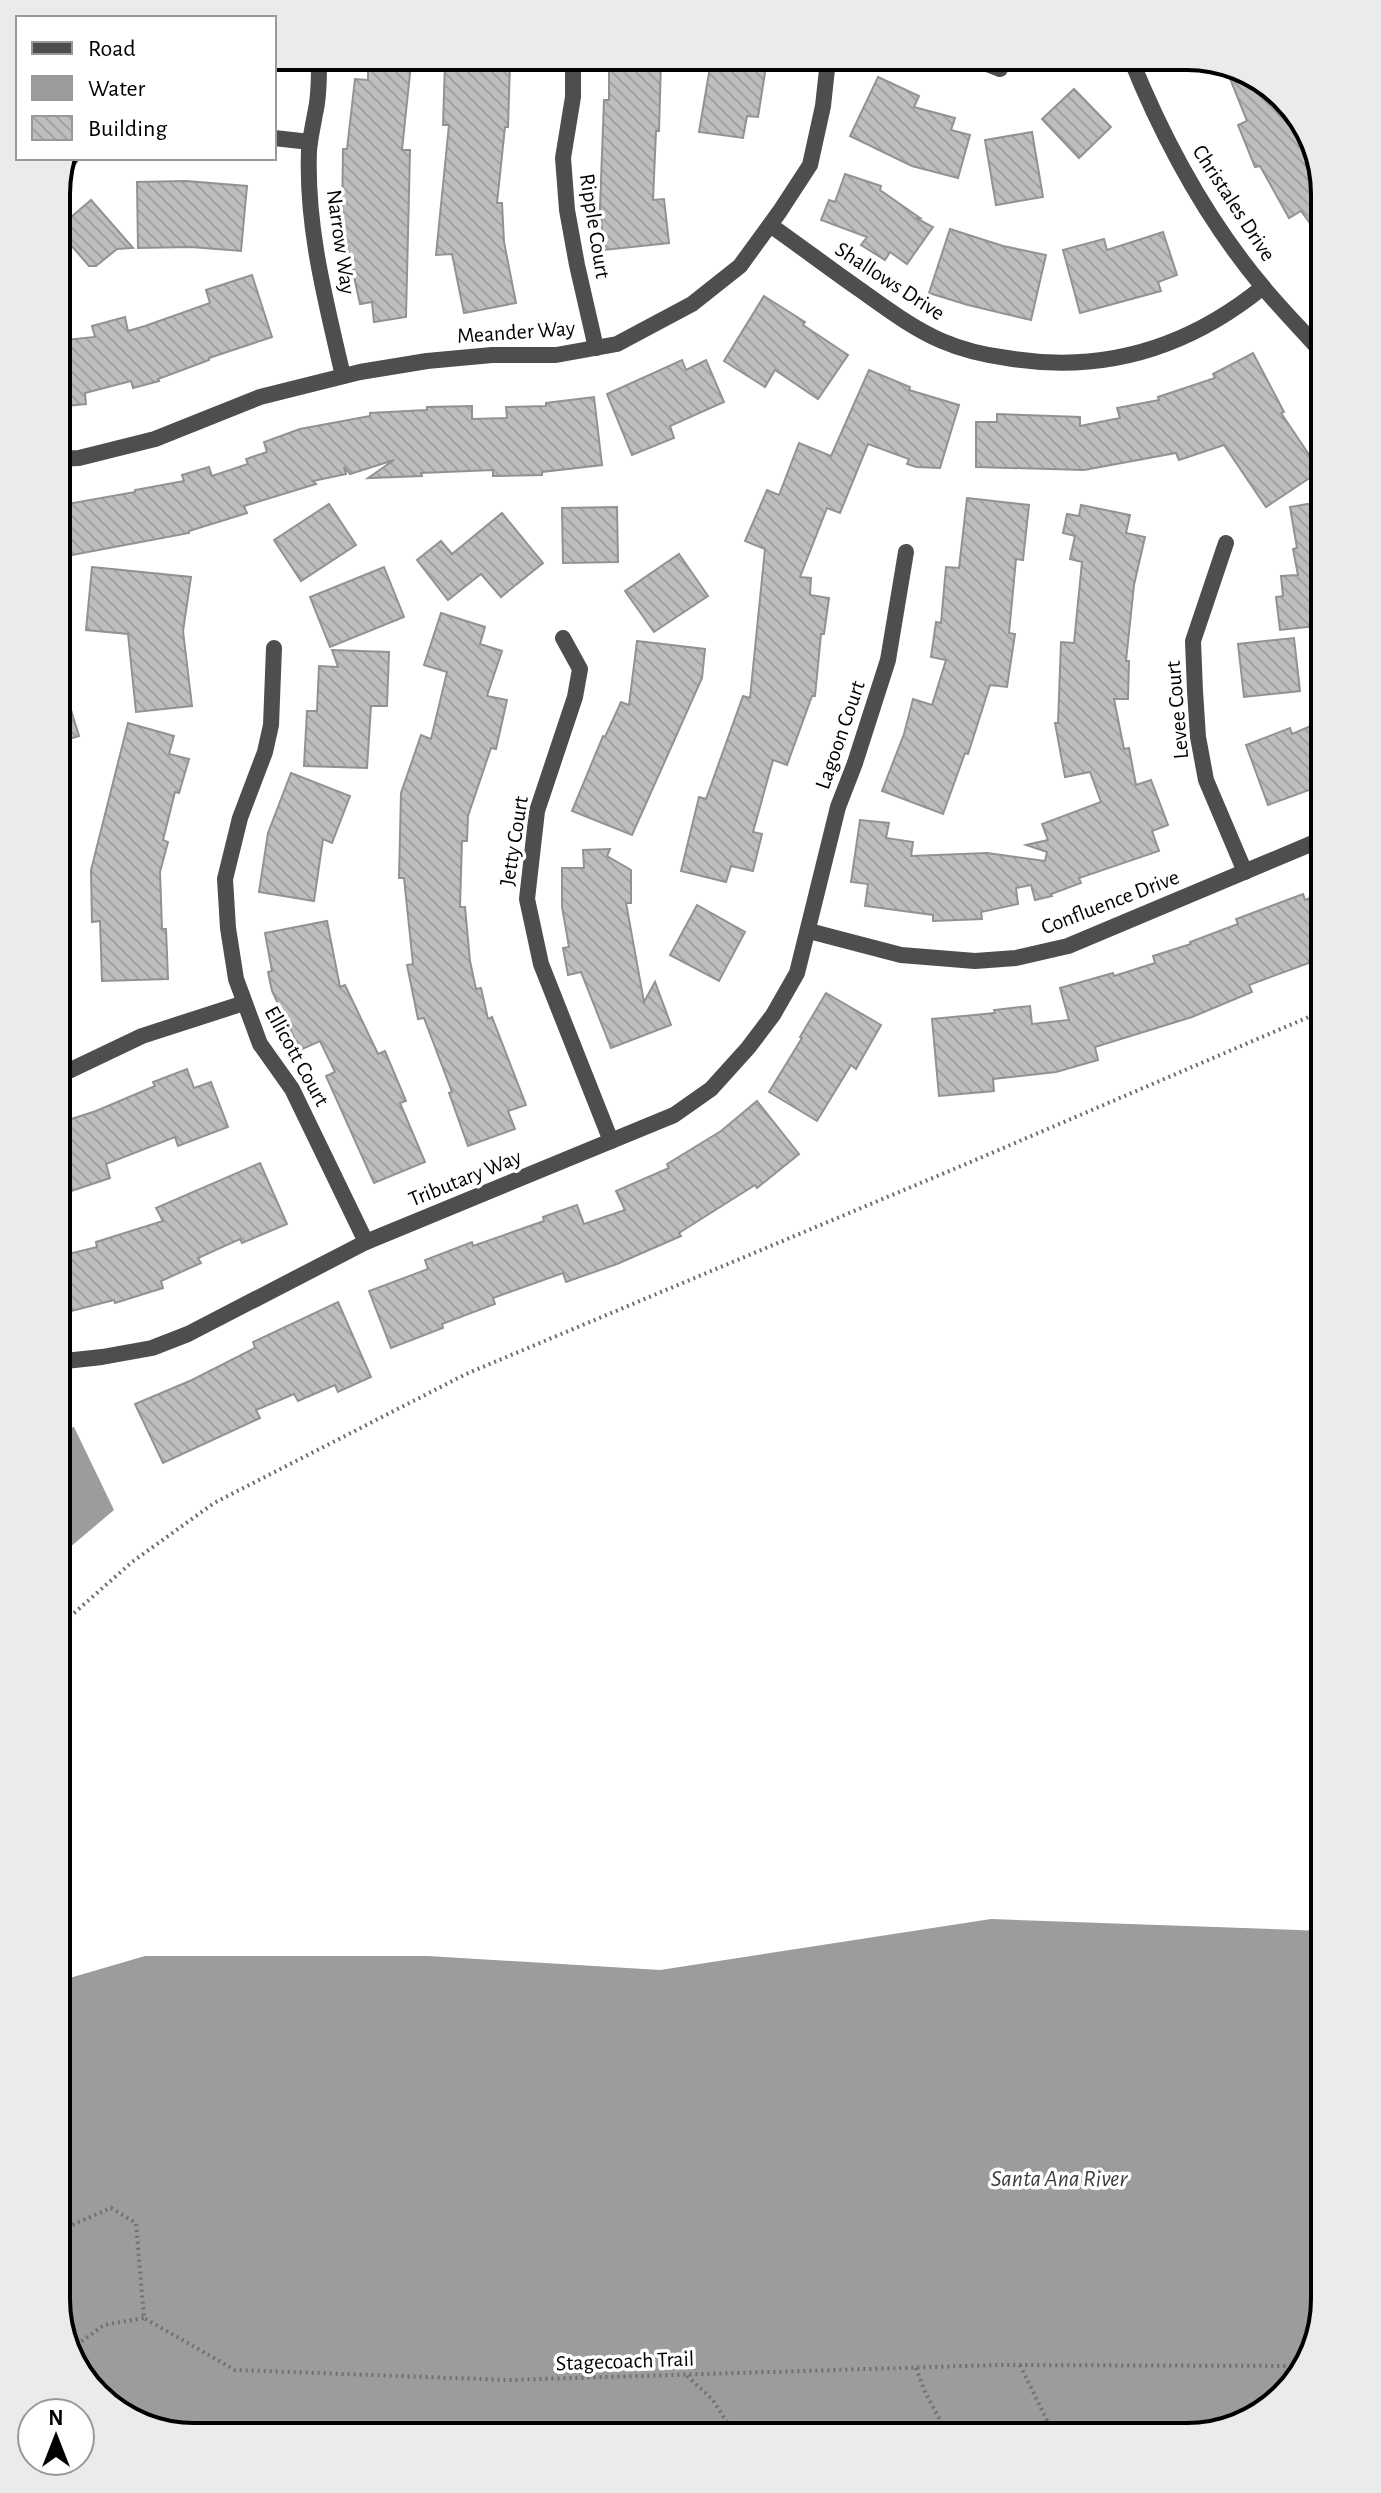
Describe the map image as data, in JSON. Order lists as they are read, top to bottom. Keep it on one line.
{"streets":{"street":["Christales Drive","Ripple Court","Narrow Way","Shallows Drive","Meander Way","Levee Court","Lagoon Court","Jetty Court","Confluence Drive","Ellicott Court","Tributary Way"],"path":["Stagecoach Trail"]},"crossings":[["Christales Drive","Shallows Drive"],["Ripple Court","Meander Way"],["Narrow Way","Meander Way"],["Shallows Drive","Meander Way"],["Levee Court","Confluence Drive"],["Lagoon Court","Confluence Drive"],["Lagoon Court","Tributary Way"],["Jetty Court","Tributary Way"],["Confluence Drive","Tributary Way"],["Ellicott Court","Tributary Way"]],"water":["Santa Ana River"],"legend":["Road","Water","Building"],"north":"top"}
